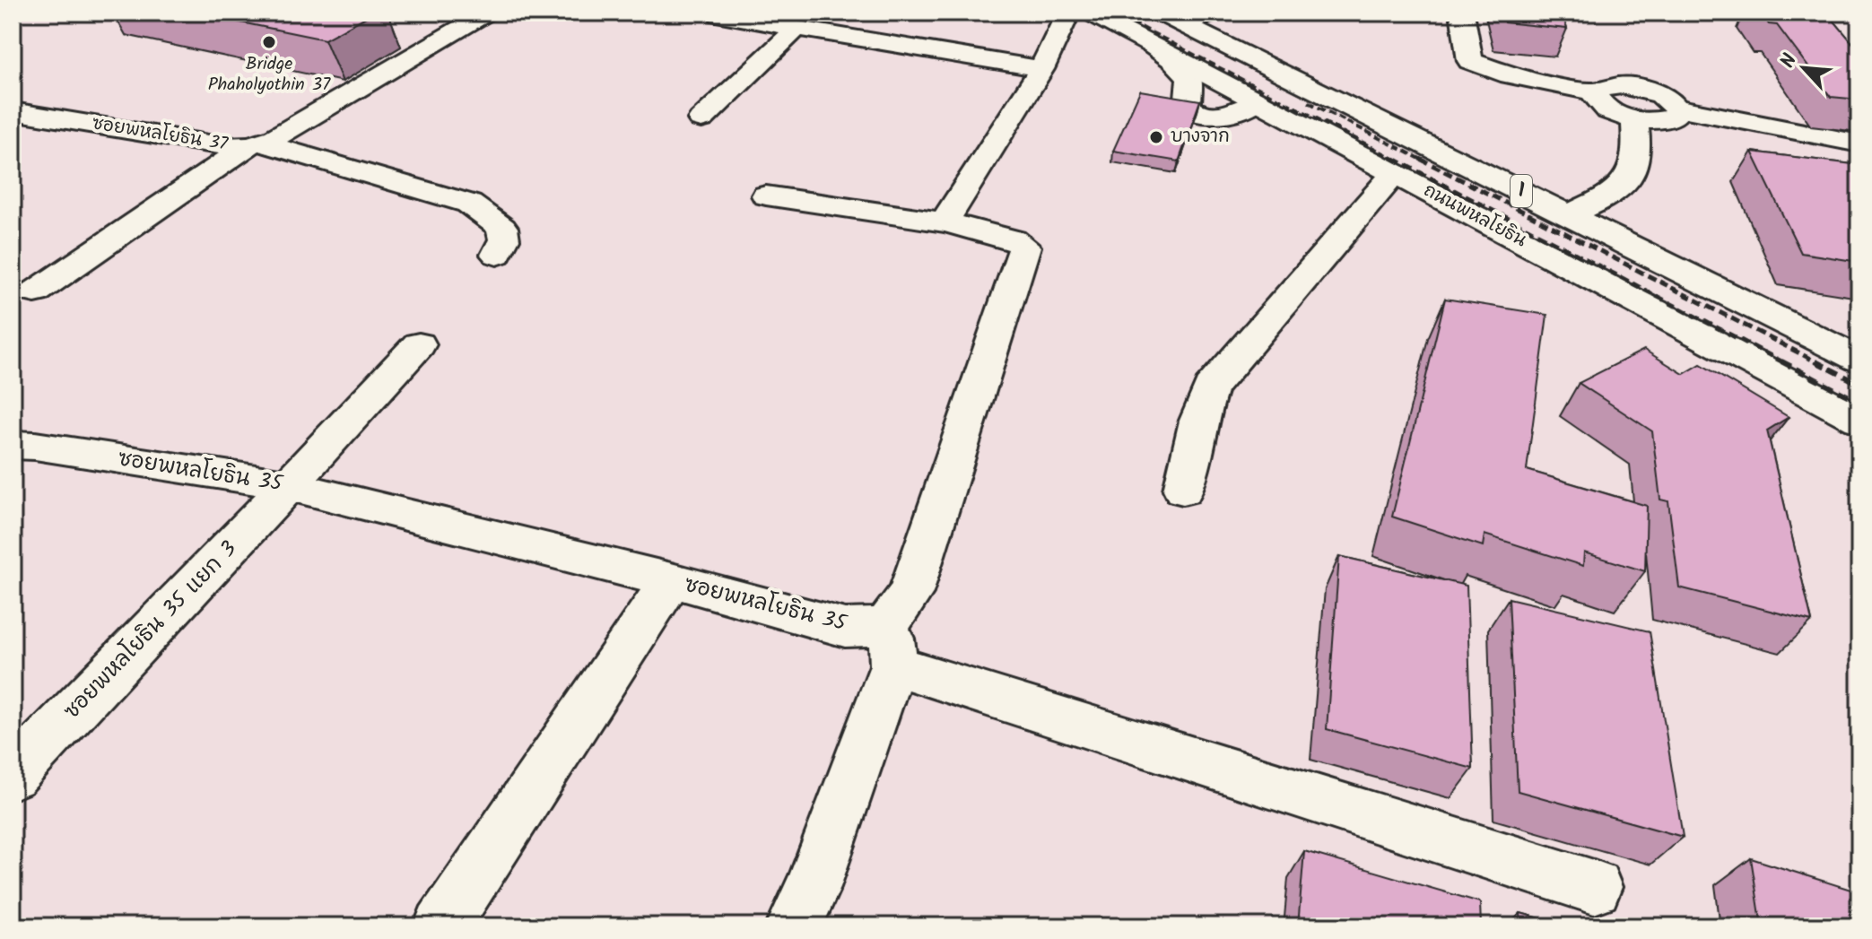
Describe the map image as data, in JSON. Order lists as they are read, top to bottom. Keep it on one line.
{"streets":{"street":["ซอยพหลโยธิน 37","1","ถนนพหลโยธิน","ซอยพหลโยธิน 35","ซอยพหลโยธิน 35 แยก 3"]},"crossings":[["ซอยพหลโยธิน 35","ซอยพหลโยธิน 35 แยก 3"]],"places":["Bridge Phaholyothin 37","บางจาก"],"north":"top left"}
